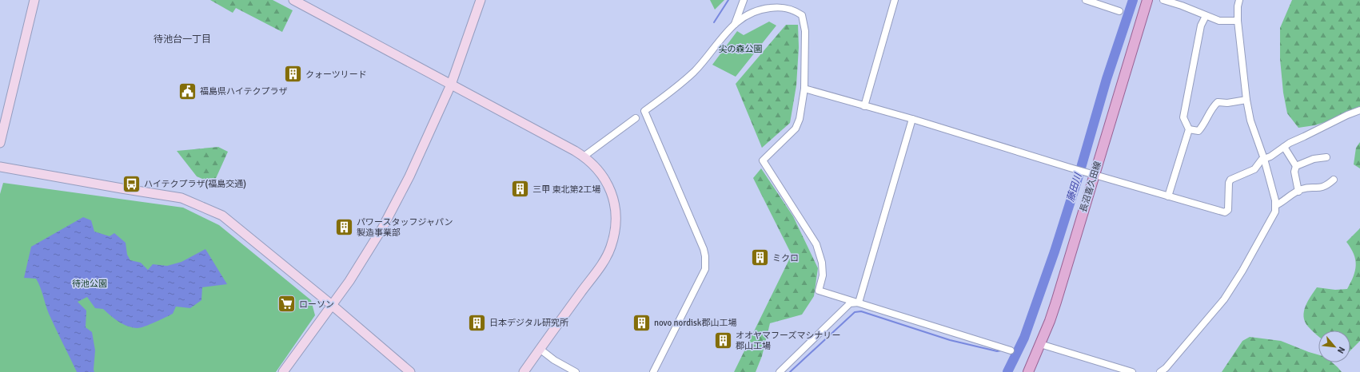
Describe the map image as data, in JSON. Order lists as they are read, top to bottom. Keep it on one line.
{"streets":{"main road":["長沼喜久田線"]},"districts":["待池台一丁目"],"water":["藤田川"],"parks":["尖の森公園","待池公園"],"places":{"building":["クォーツリード","三甲 東北第2工場","パワースタッフジャパン 製造事業部","ミクロ","日本デジタル研究所","novo nordisk郡山工場","オオヤマフーズマシナリー 郡山工場"],"public building":["福島県ハイテクプラザ"],"bus stop":["ハイテクプラザ(福島交通)"],"supermarket":["ローソン"]},"north":"bottom right"}
